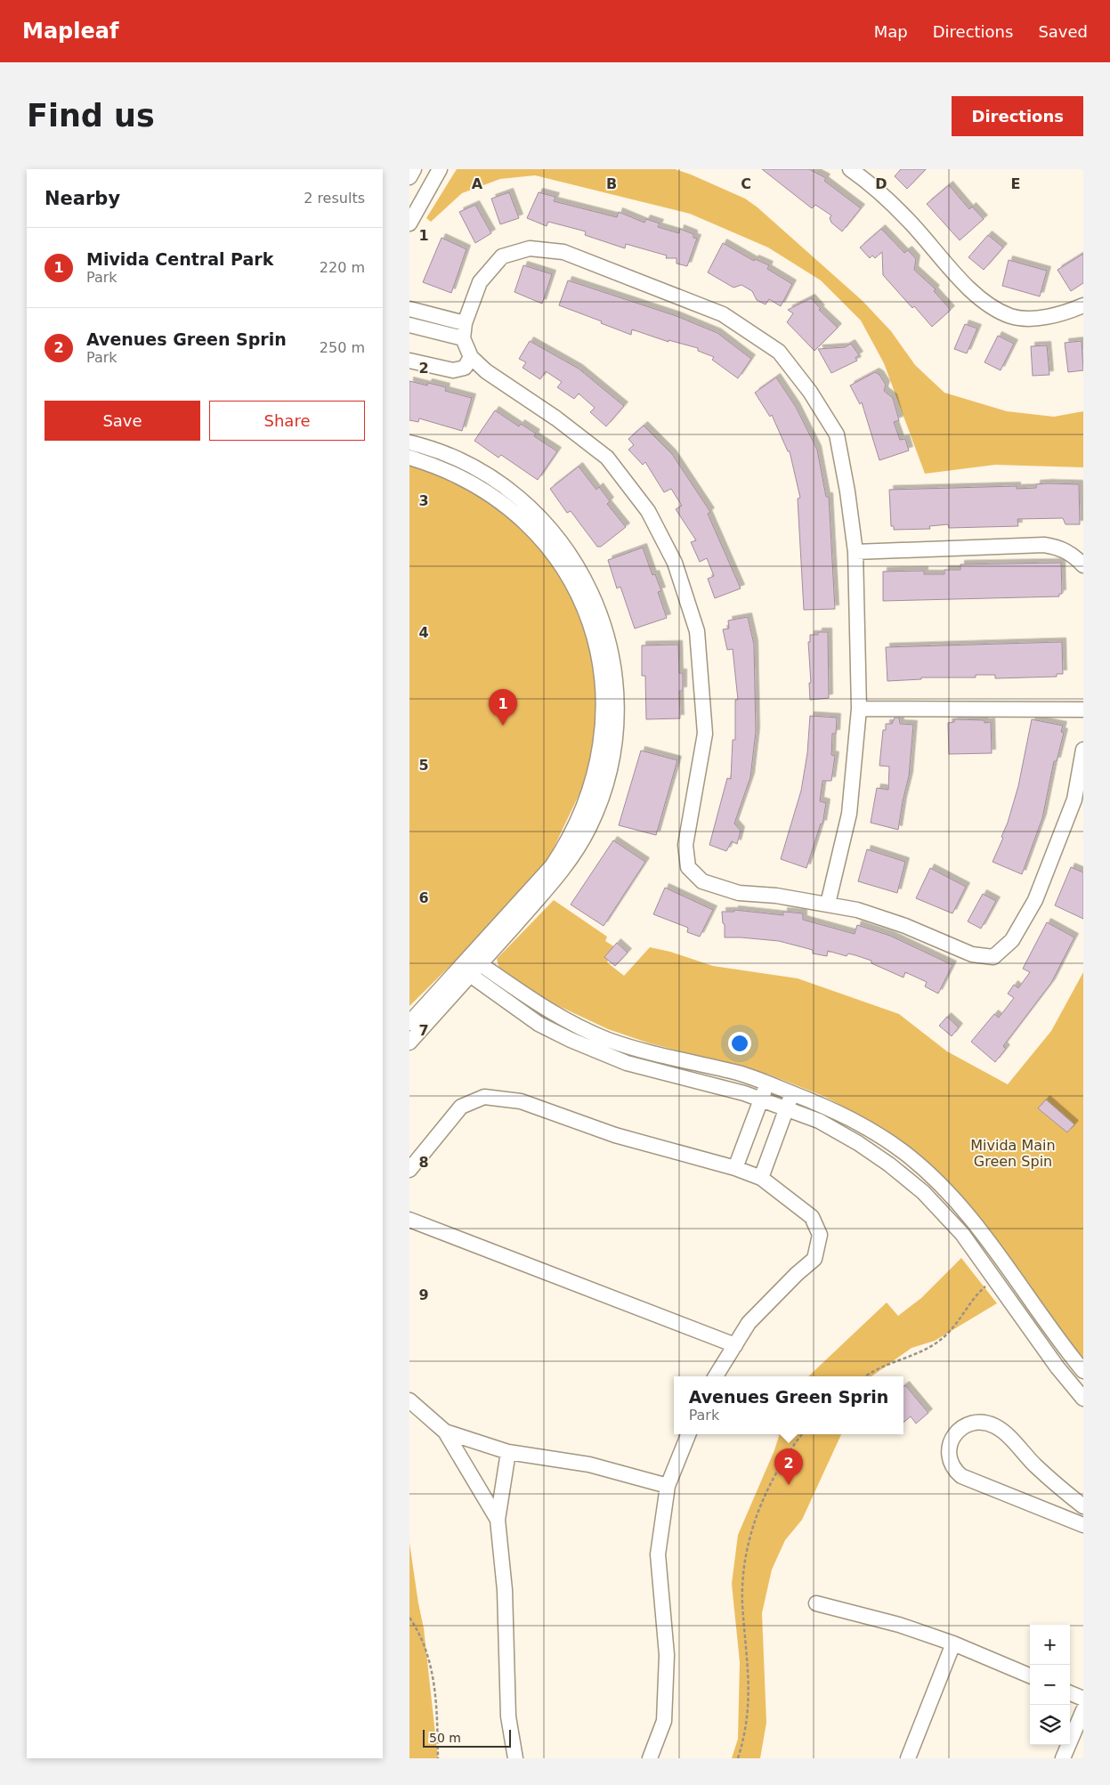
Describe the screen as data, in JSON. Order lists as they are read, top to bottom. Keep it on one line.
{"parks":["Mivida Main Green Spin"],"scale_bar":"50 m","page":{"header":"Mapleaf","nav":["Map","Directions","Saved"],"buttons":["Directions",["Save","Share"]],"title":"Find us","heading":["Nearby","2 results"],"list":[{"mark":"1","name":"Mivida Central Park","note":"Park","value":"220 m"},{"mark":"2","name":"Avenues Green Sprin","note":"Park","value":"250 m"}],"pins":["1","2"],"popup":["Avenues Green Sprin","Park"],"map_buttons":["+","−"],"scale":"50 m"},"grid":{"columns":["A","B","C","D","E"],"rows":["1","2","3","4","5","6","7","8","9"]}}
